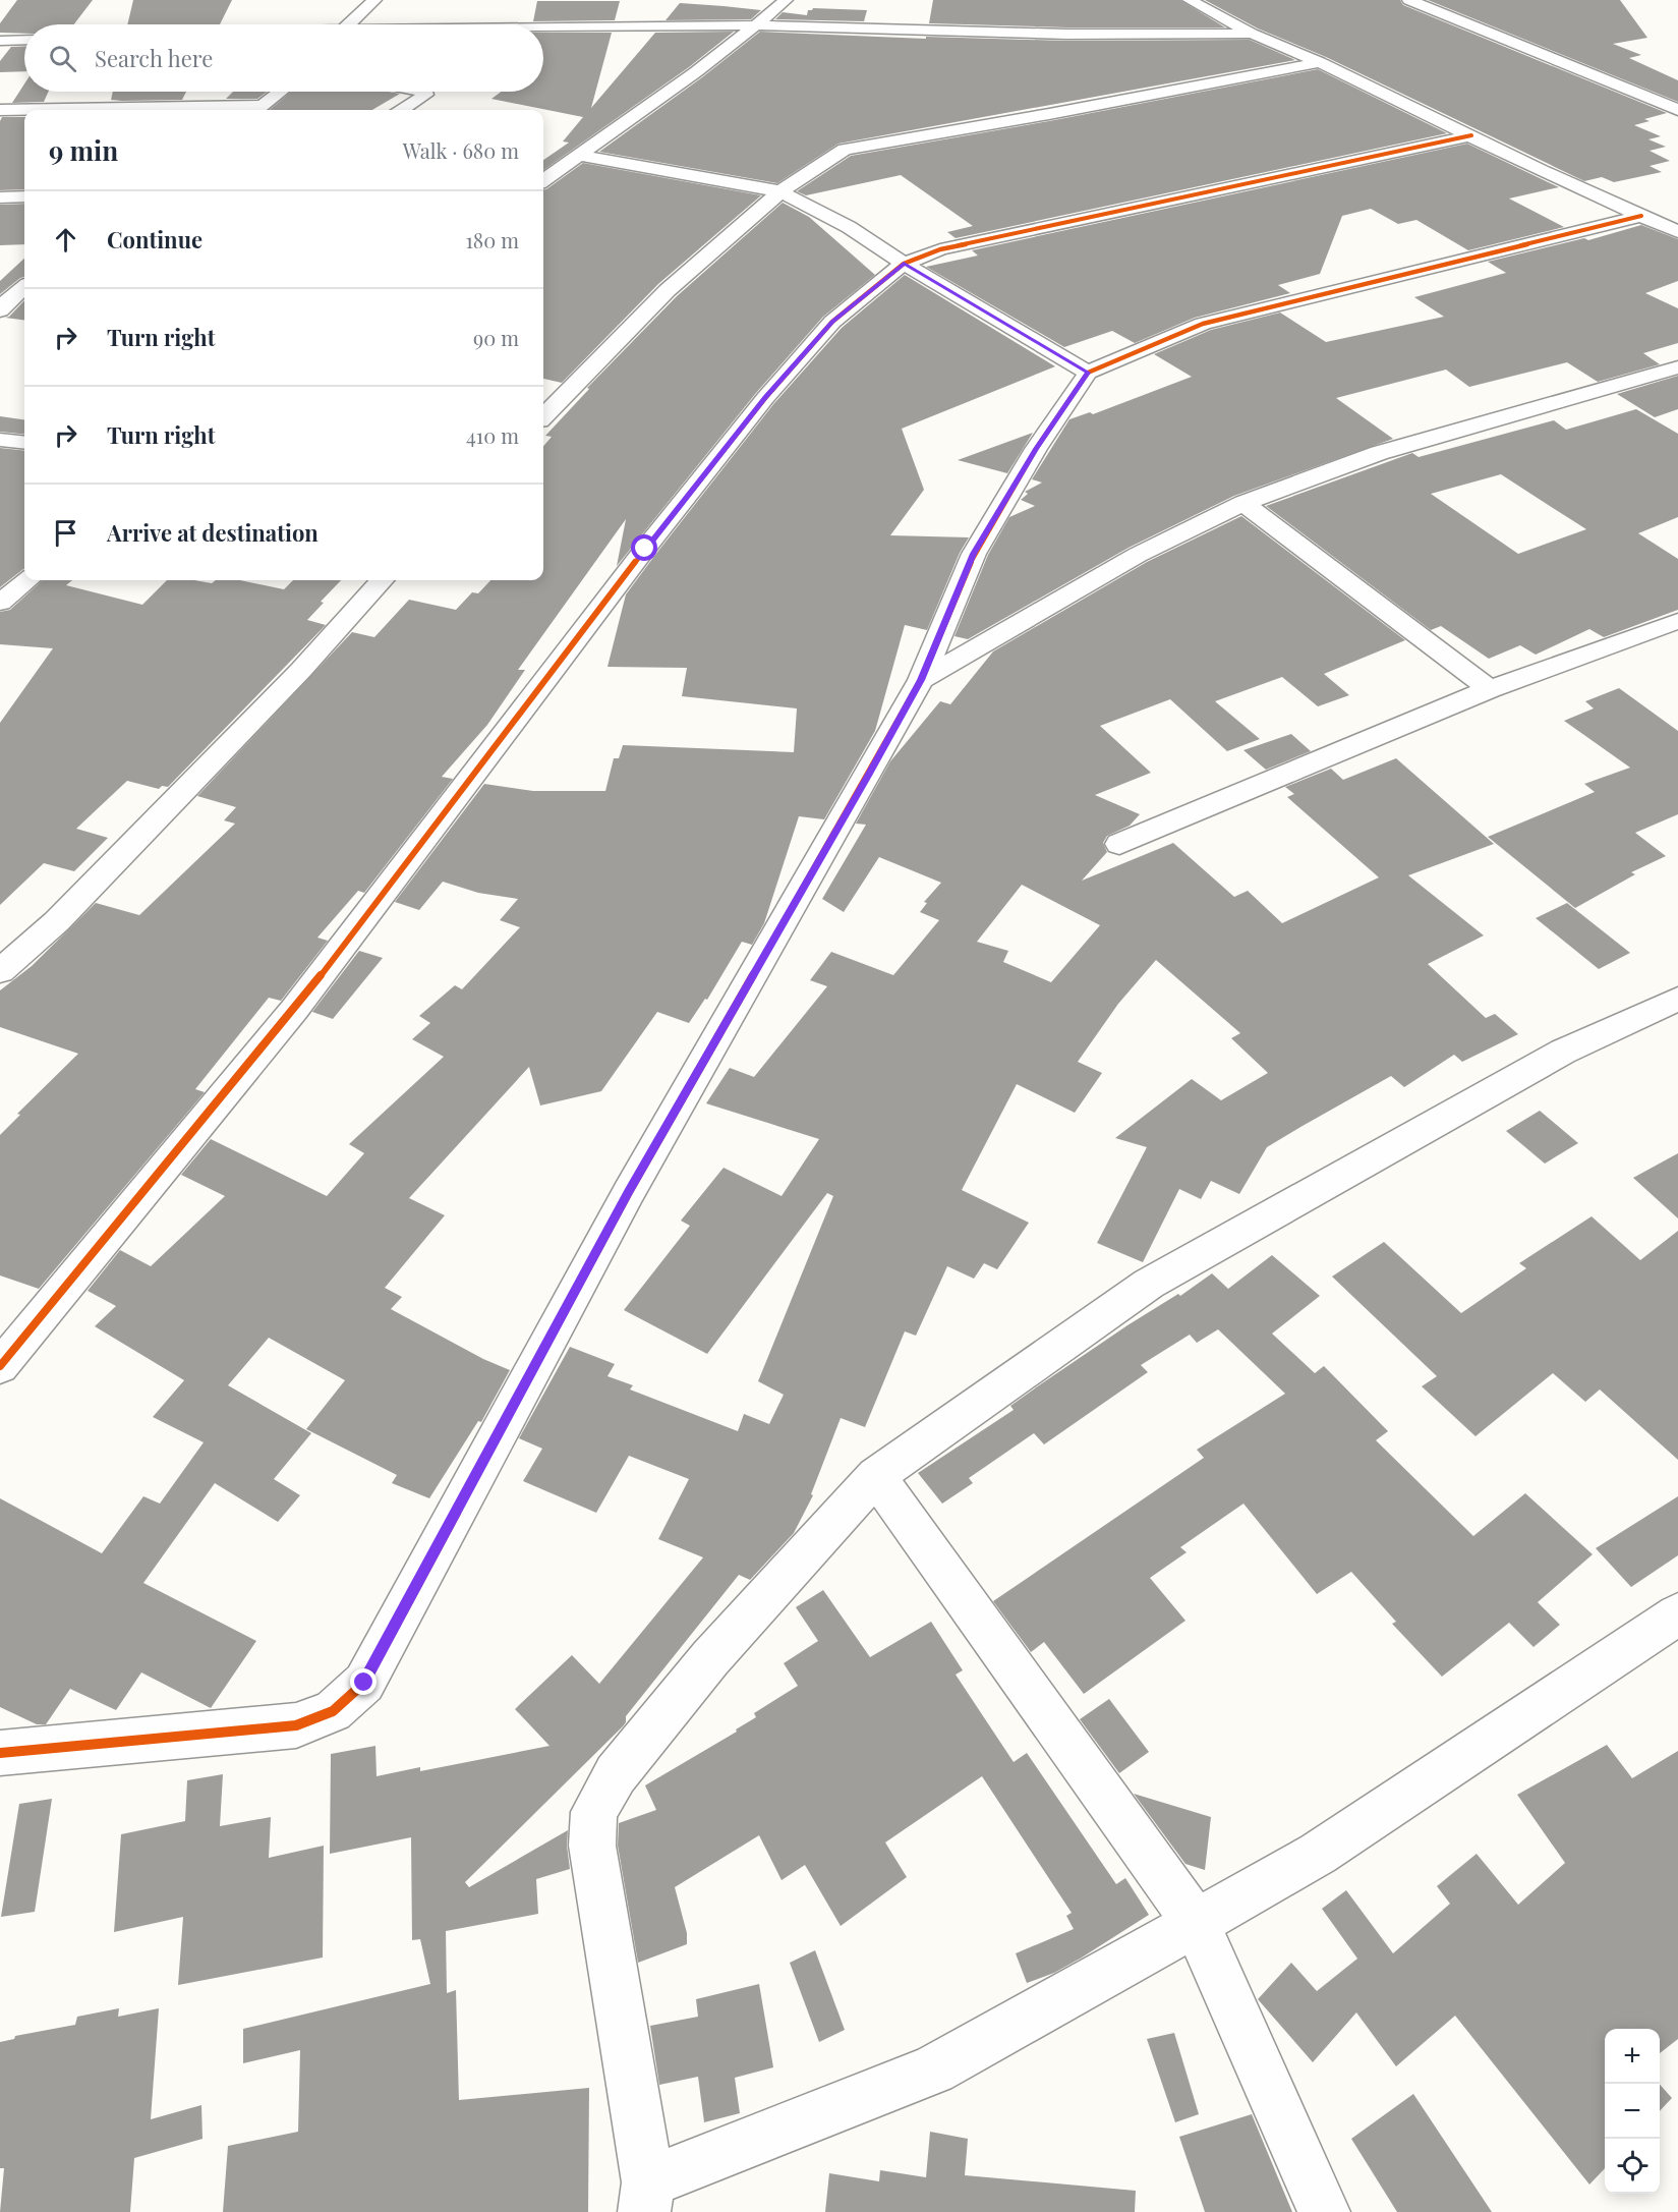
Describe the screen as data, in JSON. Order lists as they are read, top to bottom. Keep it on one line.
{"page":{"search":"Search here","heading":["9 min","Walk · 680 m"],"list":[["Continue","180 m"],["Turn right","90 m"],["Turn right","410 m"],"Arrive at destination"],"map_buttons":["+","−"]}}
